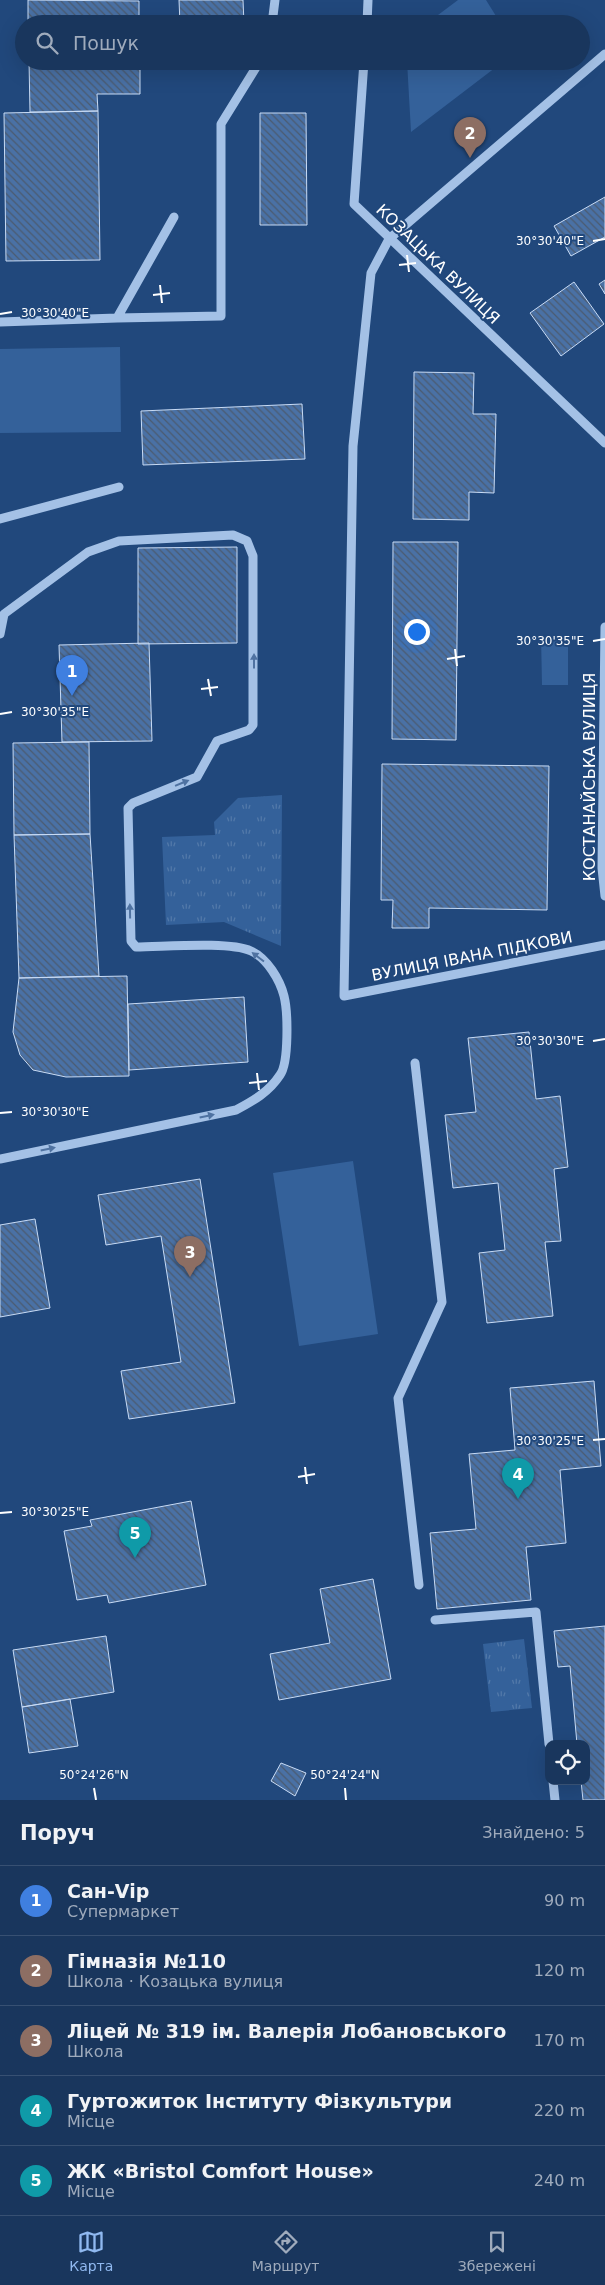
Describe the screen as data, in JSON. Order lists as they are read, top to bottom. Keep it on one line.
{"streets":{"street":["КОЗАЦЬКА ВУЛИЦЯ","КОСТАНАЙСЬКА ВУЛИЦЯ","ВУЛИЦЯ ІВАНА ПІДКОВИ"]},"crossings":[["КОЗАЦЬКА ВУЛИЦЯ","ВУЛИЦЯ ІВАНА ПІДКОВИ"]],"page":{"search":"Пошук","pins":["2","1","3","4","5"],"heading":["Поруч","Знайдено: 5"],"list":[{"mark":"1","name":"Сан-Vip","note":"Супермаркет","value":"90 m"},{"mark":"2","name":"Гімназія №110","note":"Школа · Козацька вулиця","value":"120 m"},{"mark":"3","name":"Ліцей № 319 ім. Валерія Лобановського","note":"Школа","value":"170 m"},{"mark":"4","name":"Гуртожиток Інституту Фізкультури","note":"Місце","value":"220 m"},{"mark":"5","name":"ЖК «Bristol Comfort House»","note":"Місце","value":"240 m"}],"nav":["Карта","Маршрут","Збережені"]},"coordinates":["30°30'40\"E","30°30'35\"E","30°30'30\"E","30°30'25\"E","50°24'26\"N","50°24'24\"N"]}
